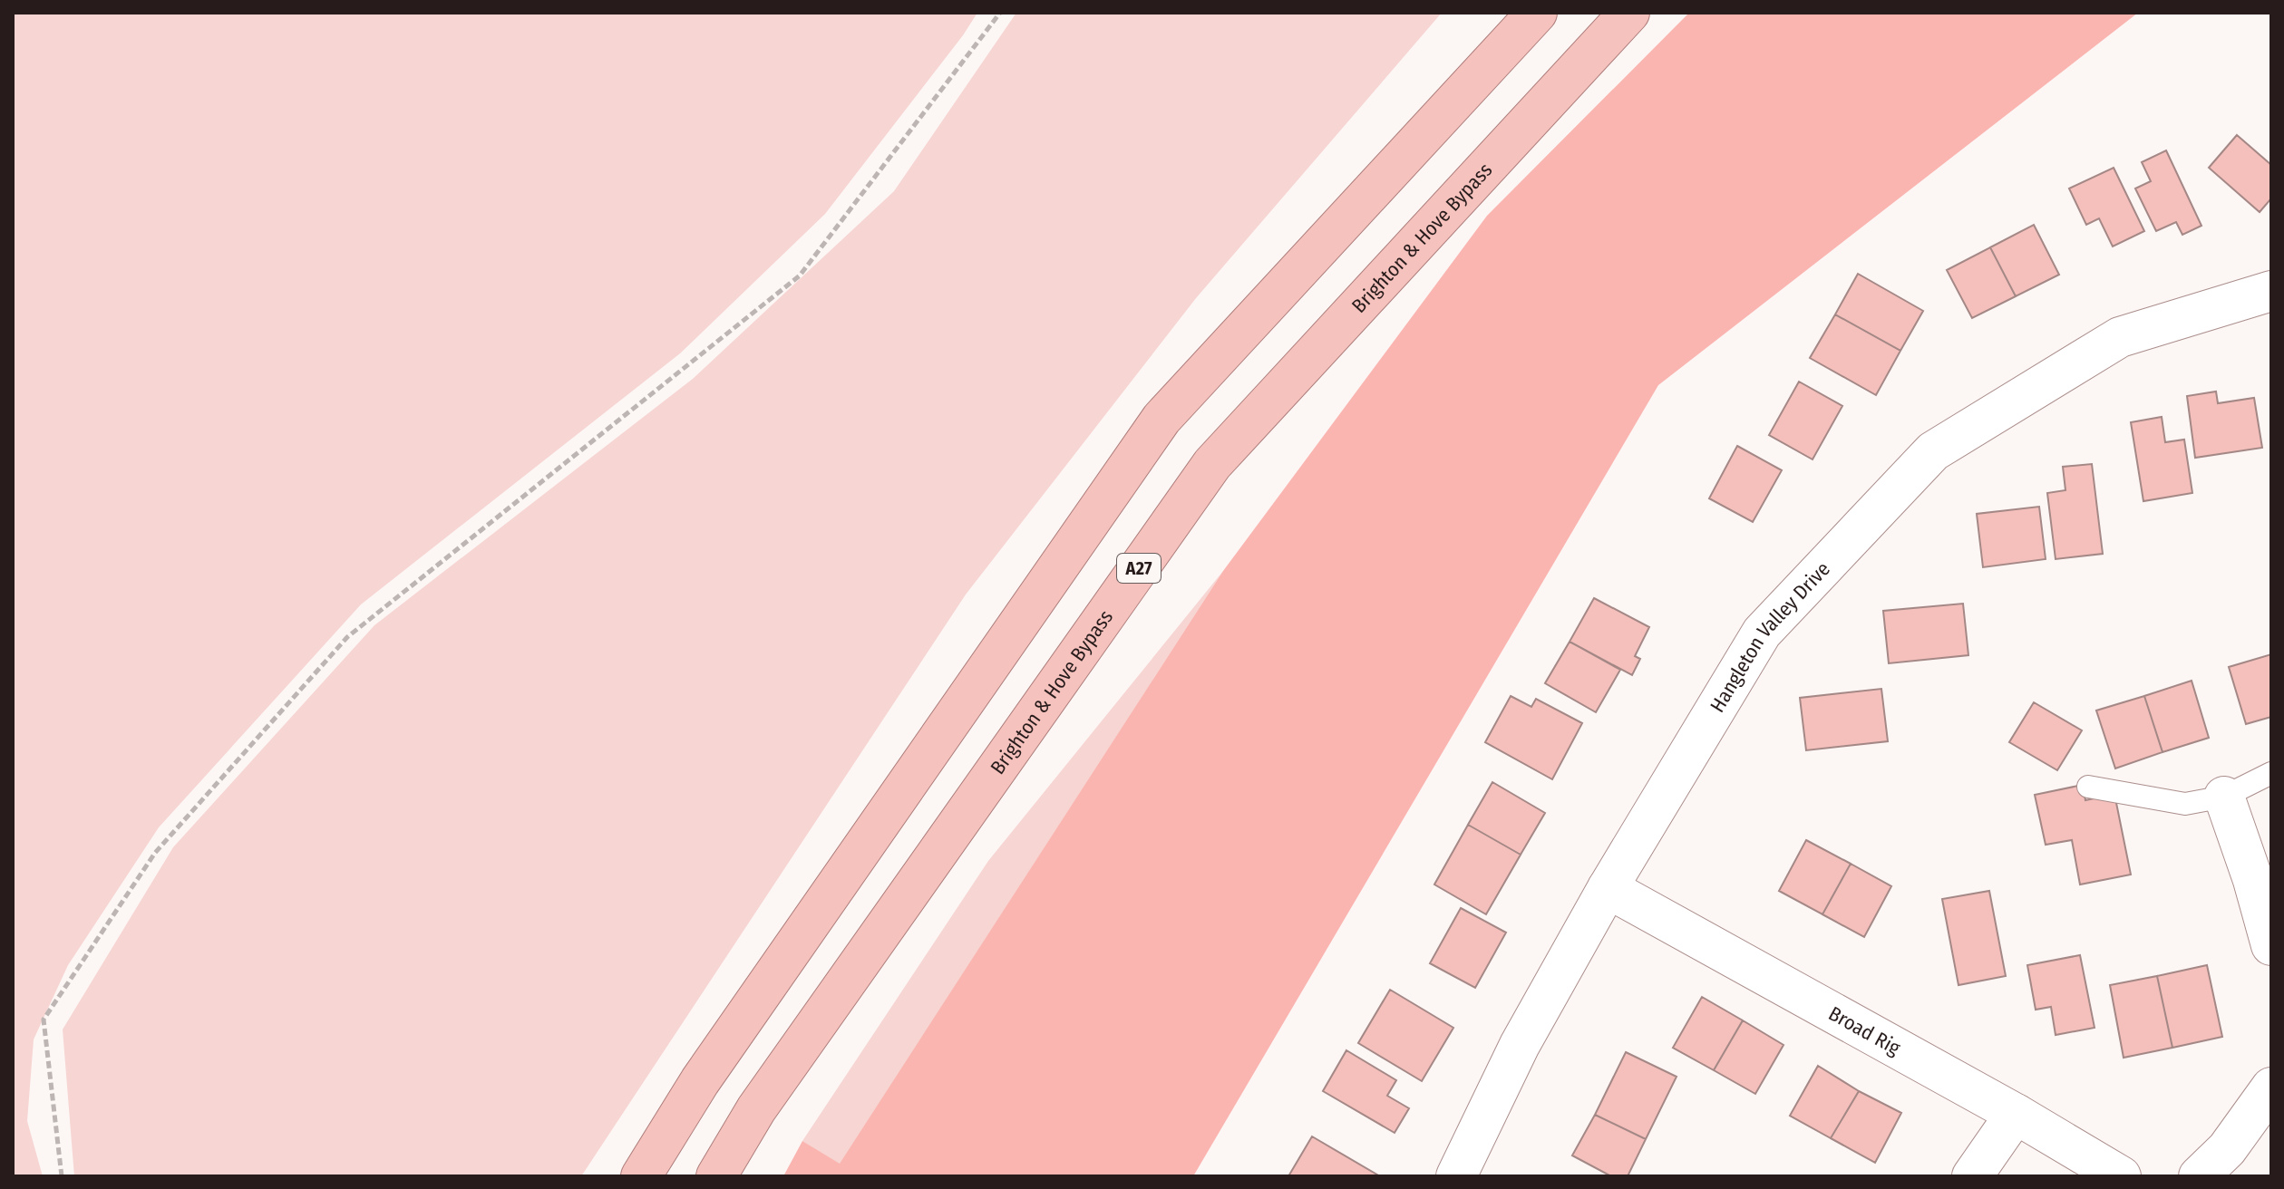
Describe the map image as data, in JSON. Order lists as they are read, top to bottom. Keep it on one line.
{"streets":{"highway":["Brighton & Hove Bypass","A27"],"street":["Hangleton Valley Drive","Broad Rig"]},"crossings":[["Hangleton Valley Drive","Broad Rig"]]}
